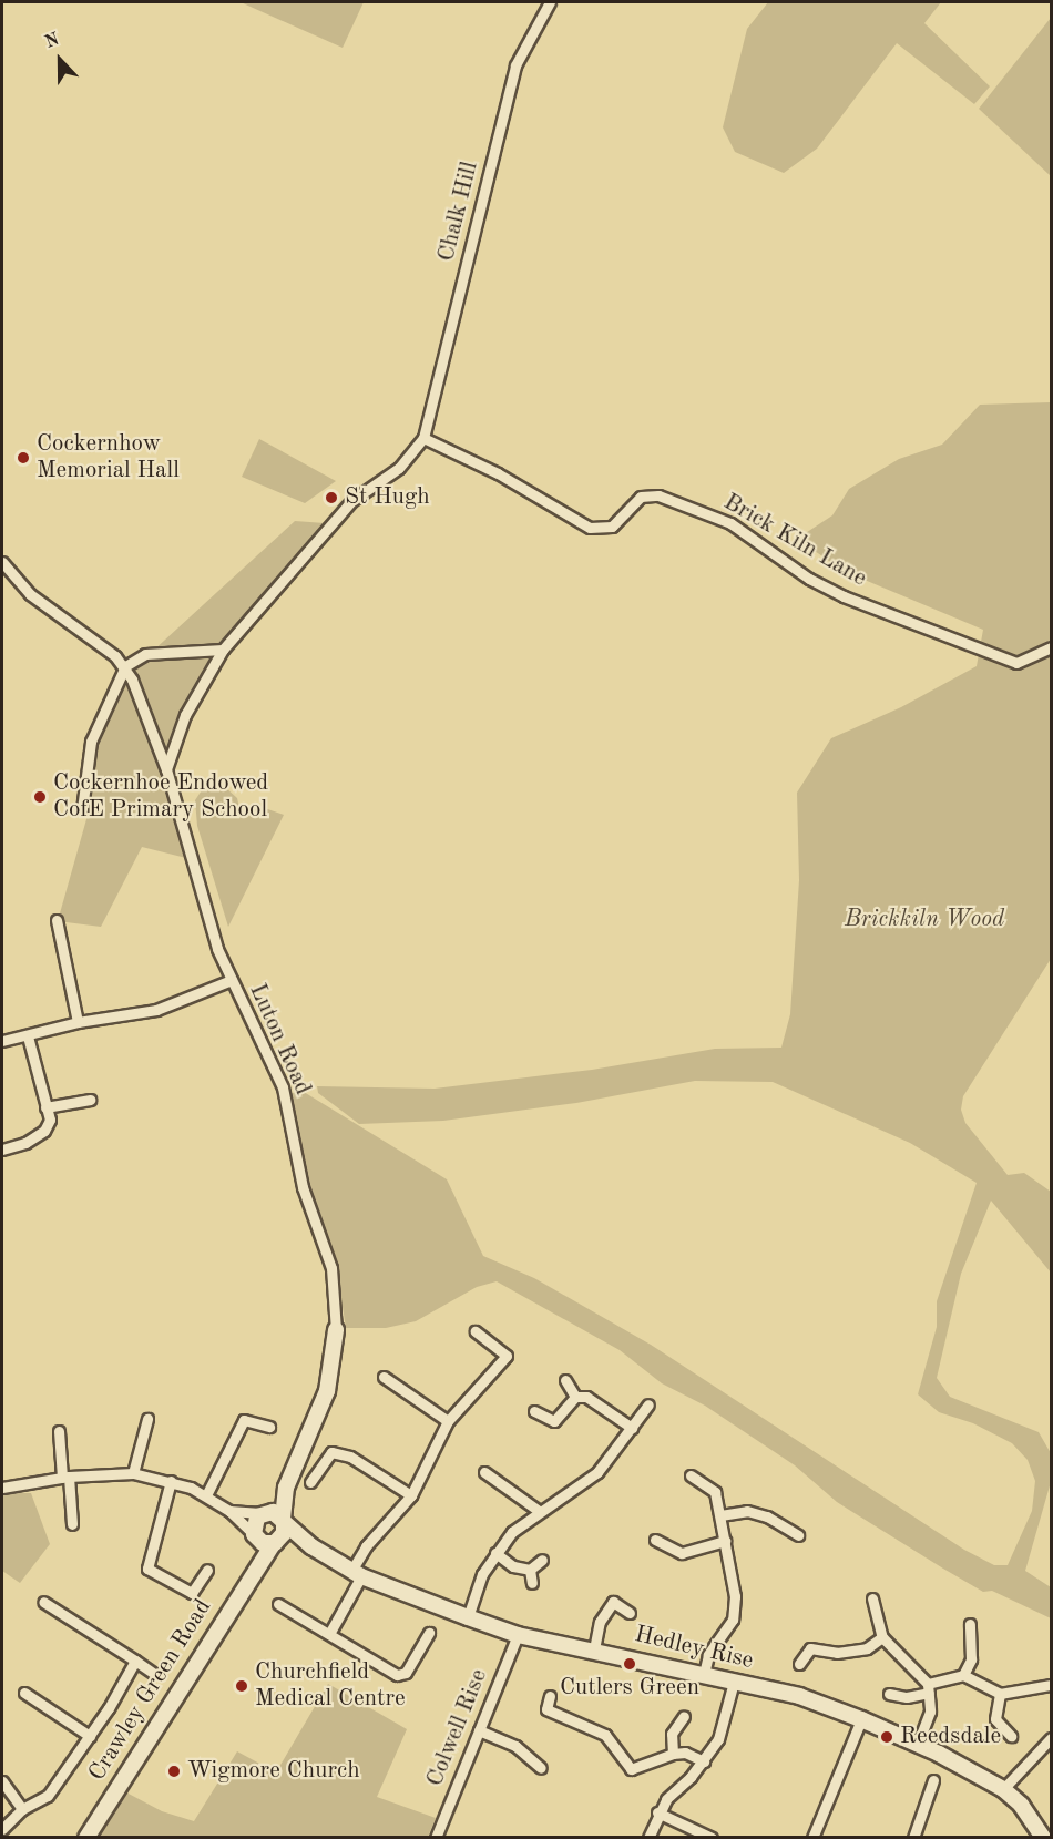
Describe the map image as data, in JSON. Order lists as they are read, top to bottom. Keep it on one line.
{"streets":{"street":["Chalk Hill","Brick Kiln Lane","Luton Road","Hedley Rise","Crawley Green Road","Colwell Rise"]},"crossings":[["Chalk Hill","Brick Kiln Lane"],["Hedley Rise","Crawley Green Road"],["Hedley Rise","Colwell Rise"]],"parks":["Brickkiln Wood"],"places":["Cockernhow Memorial Hall","St Hugh","Cockernhoe Endowed CofE Primary School","Cutlers Green","Churchfield Medical Centre","Reedsdale","Wigmore Church"],"north":"top"}
